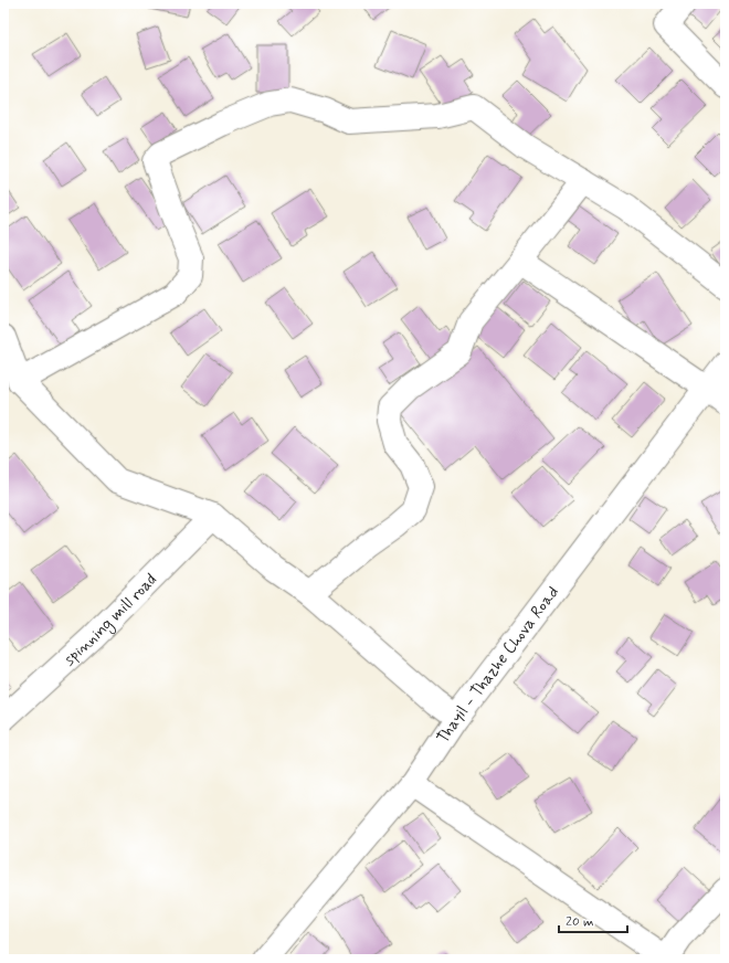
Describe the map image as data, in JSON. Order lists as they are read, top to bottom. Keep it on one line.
{"streets":{"street":["spinning mill road","Thayil - Thazhe Chova Road"]},"scale_bar":"20 m"}
